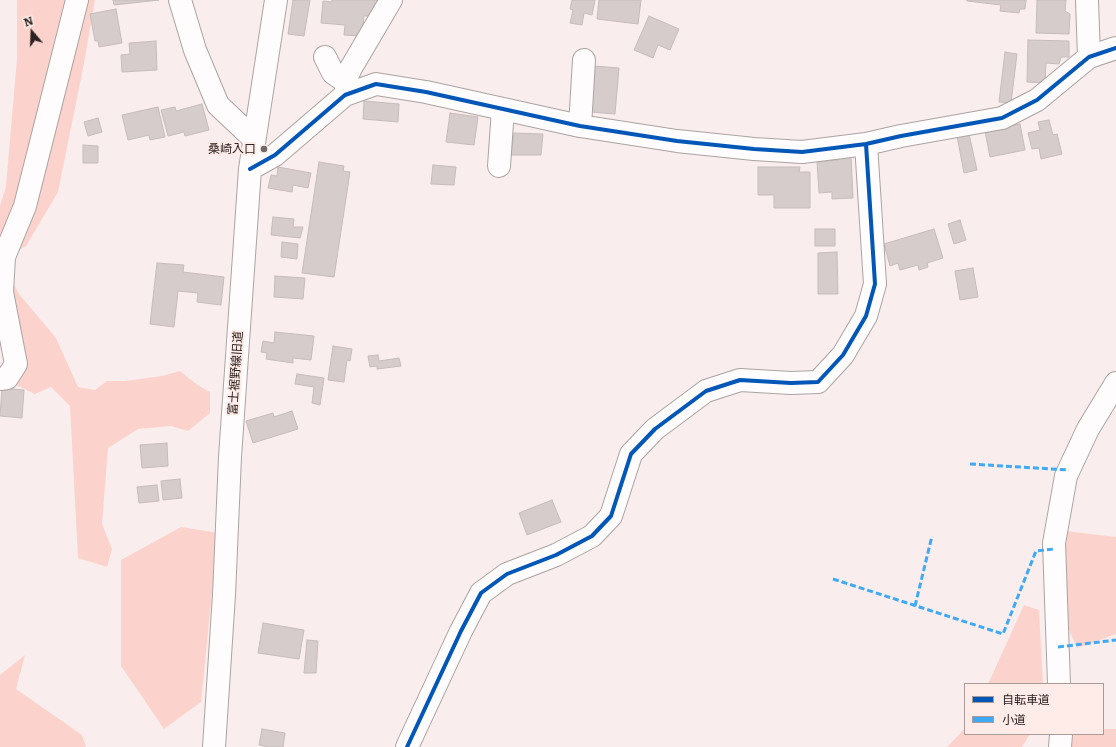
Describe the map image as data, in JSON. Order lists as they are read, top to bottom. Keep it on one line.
{"streets":{"street":["富士裾野線旧道"]},"places":["桑崎入口"],"legend":["自転車道","小道"],"north":"top"}
